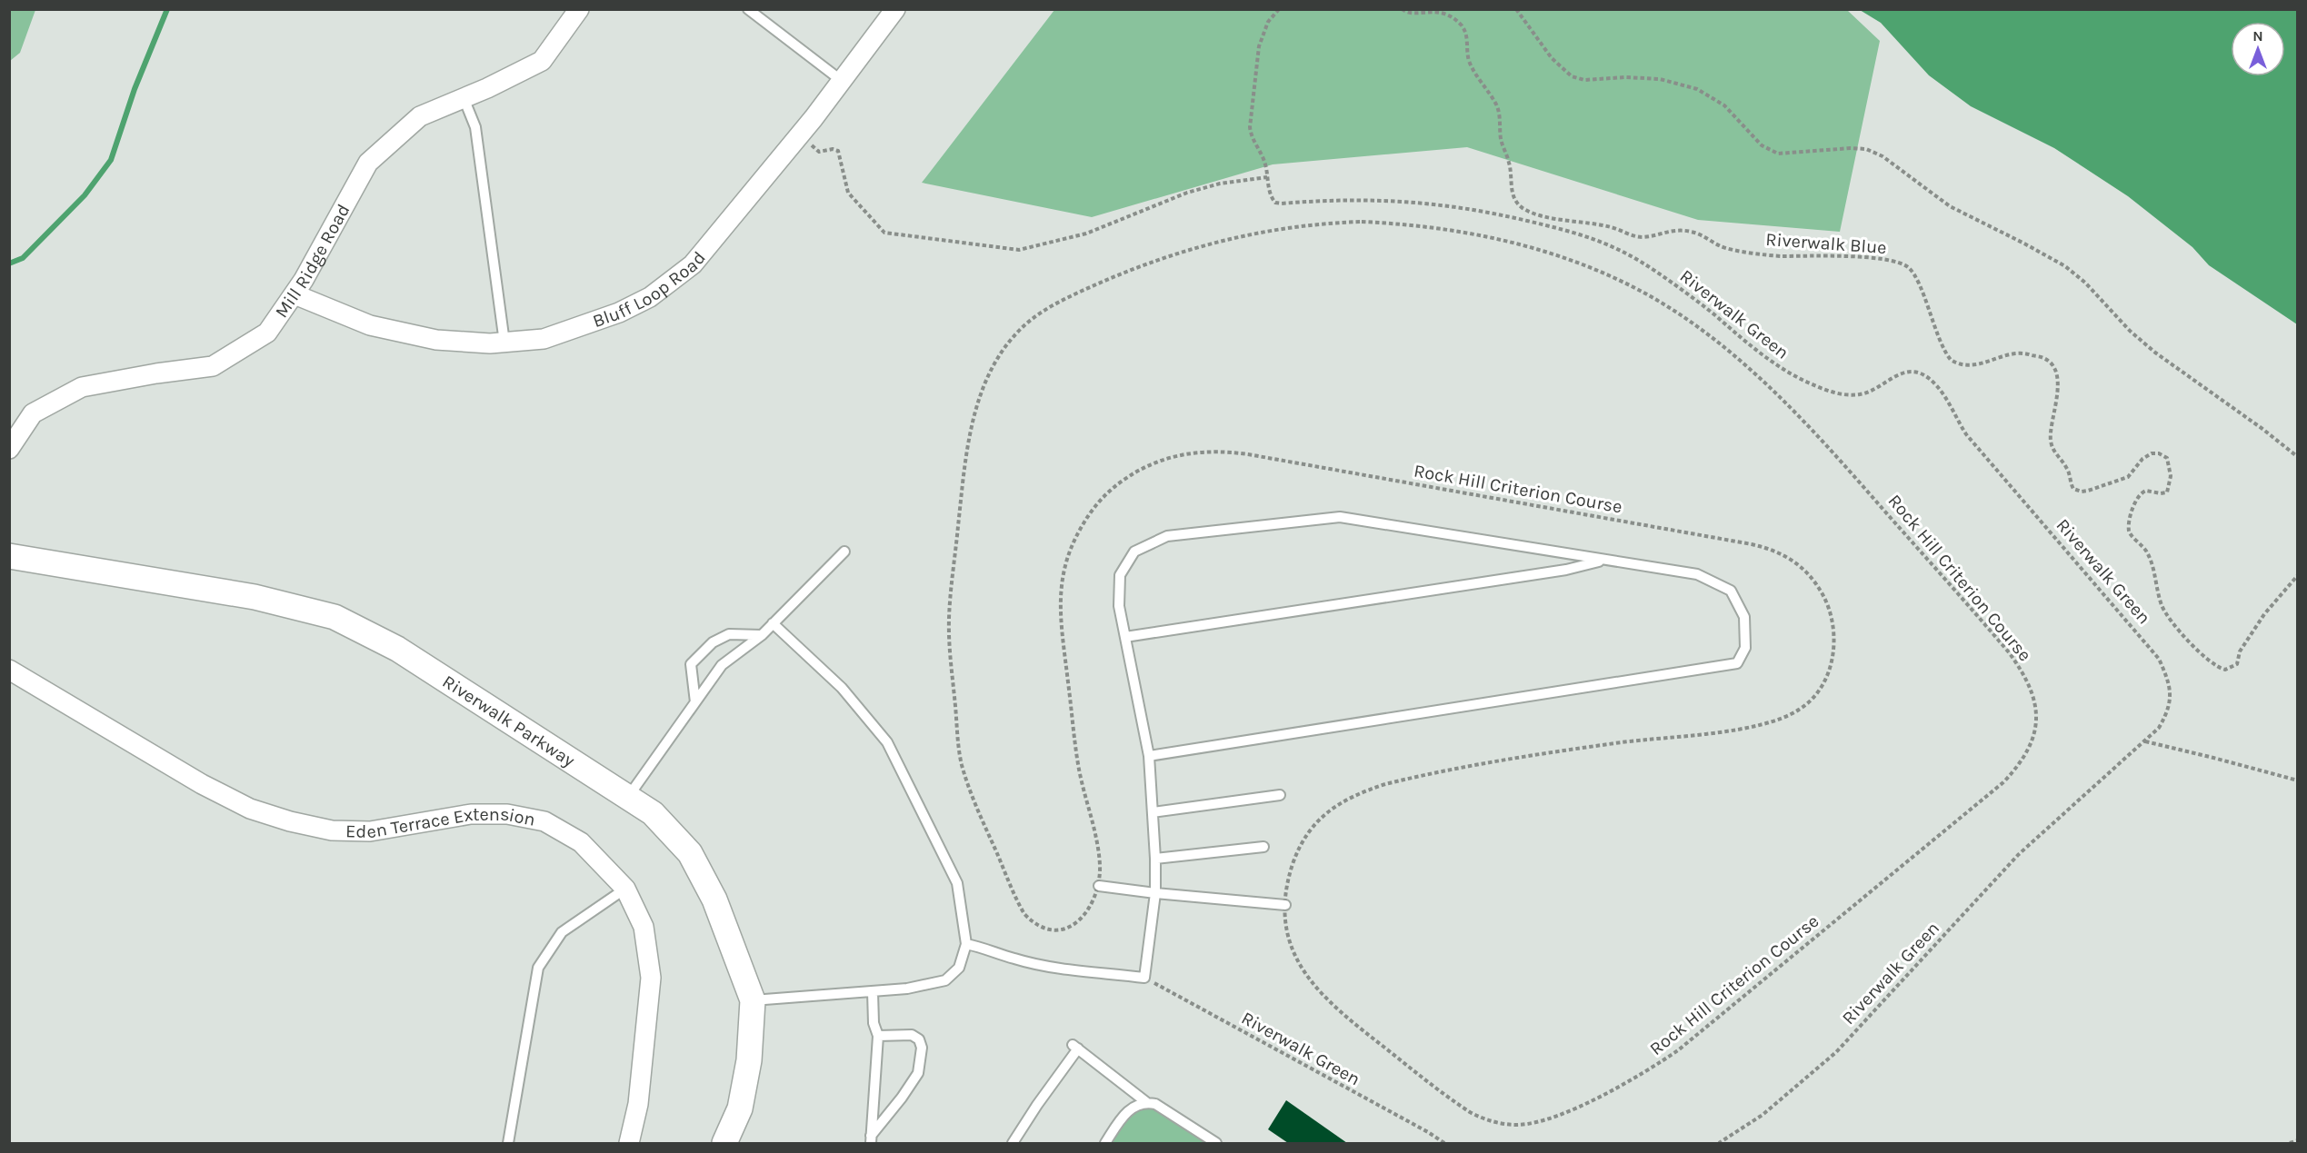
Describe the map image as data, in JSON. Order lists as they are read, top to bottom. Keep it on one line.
{"streets":{"street":["Mill Ridge Road","Bluff Loop Road","Riverwalk Parkway","Eden Terrace Extension"],"path":["Riverwalk Blue","Riverwalk Green","Rock Hill Criterion Course"]},"crossings":[["Mill Ridge Road","Bluff Loop Road"]],"north":"top"}
